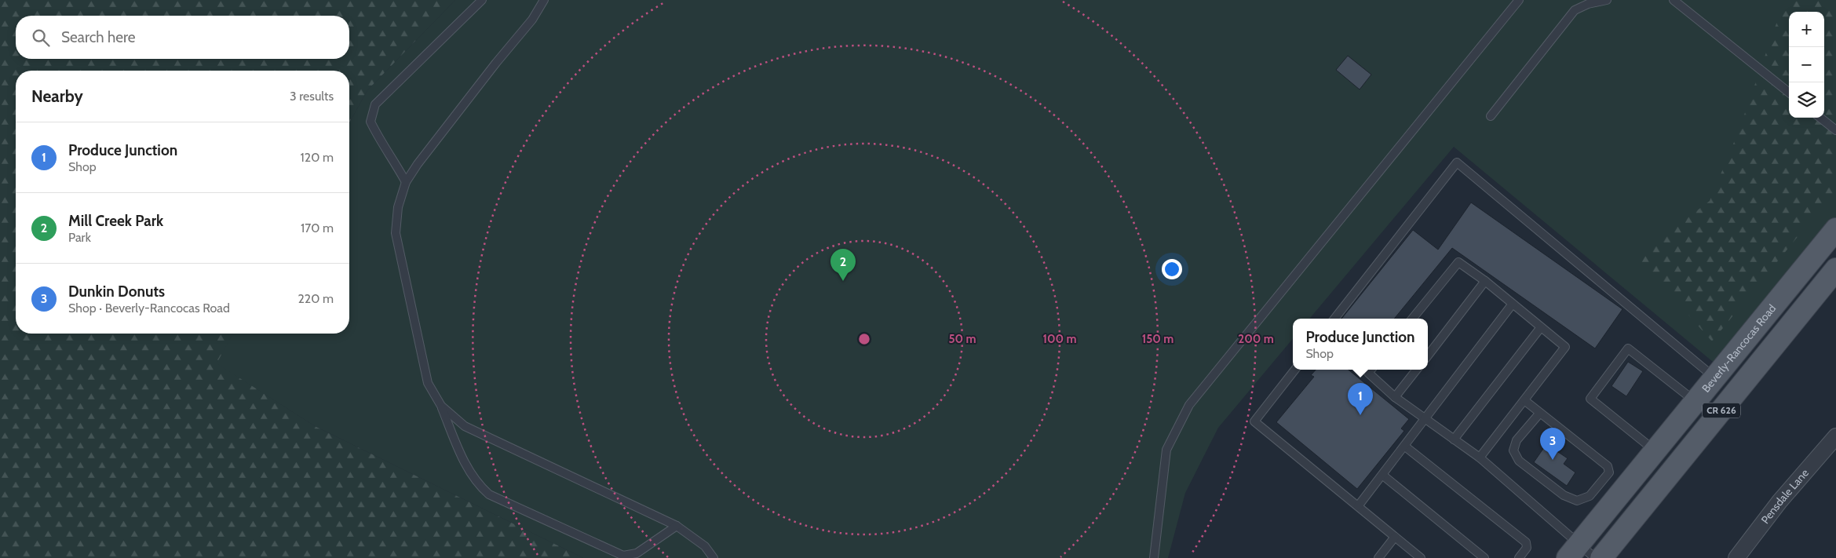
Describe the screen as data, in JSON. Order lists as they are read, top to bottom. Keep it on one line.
{"streets":{"main road":["Beverly-Rancocas Road","CR 626"],"street":["Pensdale Lane"]},"page":{"map_buttons":["+","−"],"search":"Search here","heading":["Nearby","3 results"],"list":[{"mark":"1","name":"Produce Junction","note":"Shop","value":"120 m"},{"mark":"2","name":"Mill Creek Park","note":"Park","value":"170 m"},{"mark":"3","name":"Dunkin Donuts","note":"Shop · Beverly-Rancocas Road","value":"220 m"}],"pins":["2","1","3"],"popup":["Produce Junction","Shop"]},"rings":["50 m","100 m","150 m","200 m"]}
